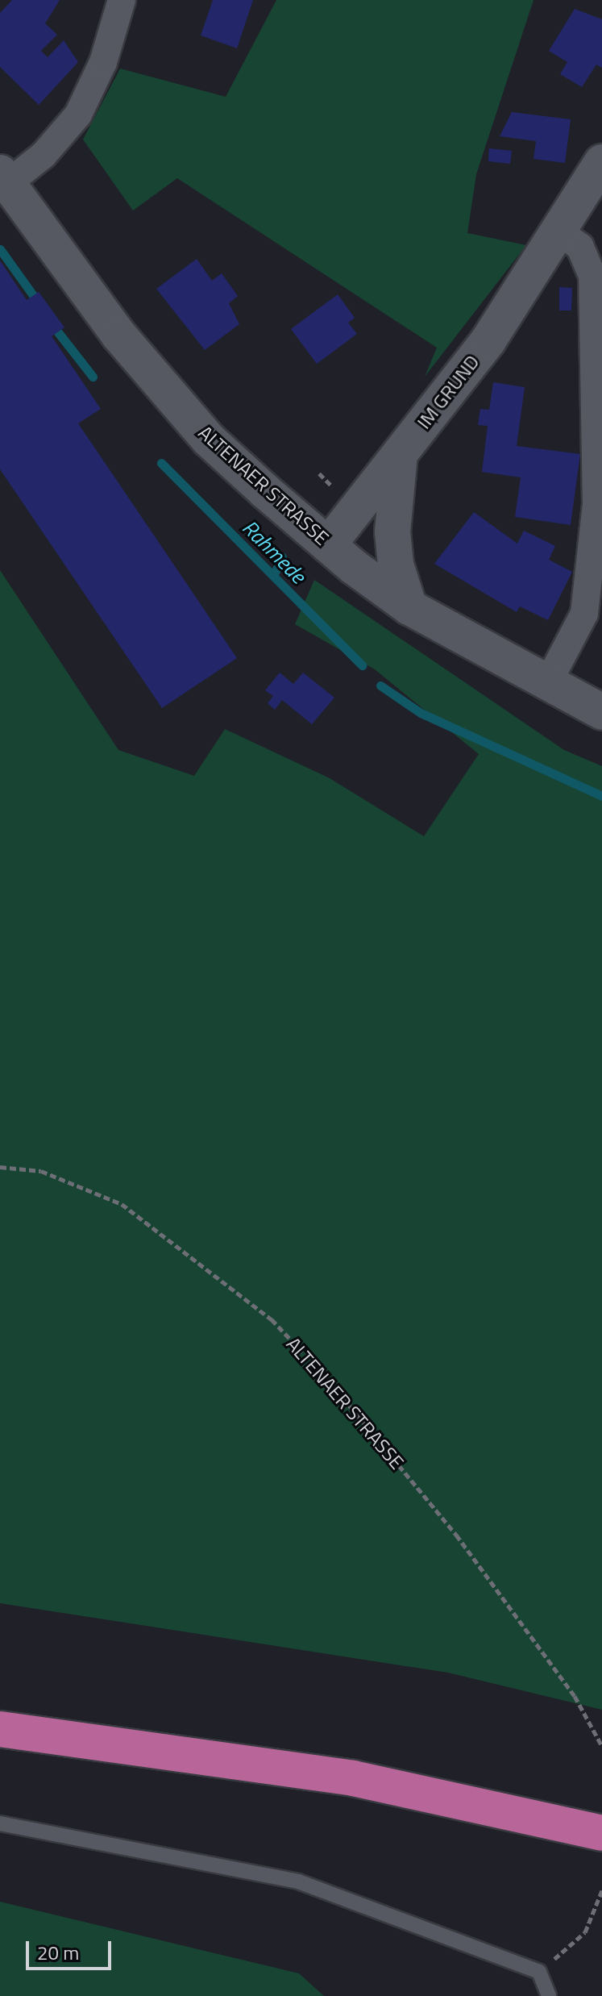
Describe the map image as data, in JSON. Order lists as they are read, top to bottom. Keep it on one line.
{"streets":{"main road":["IM GRUND","ALTENAER STRASSE"]},"crossings":[["IM GRUND","ALTENAER STRASSE"]],"water":["Rahmede"],"scale_bar":"20 m"}
